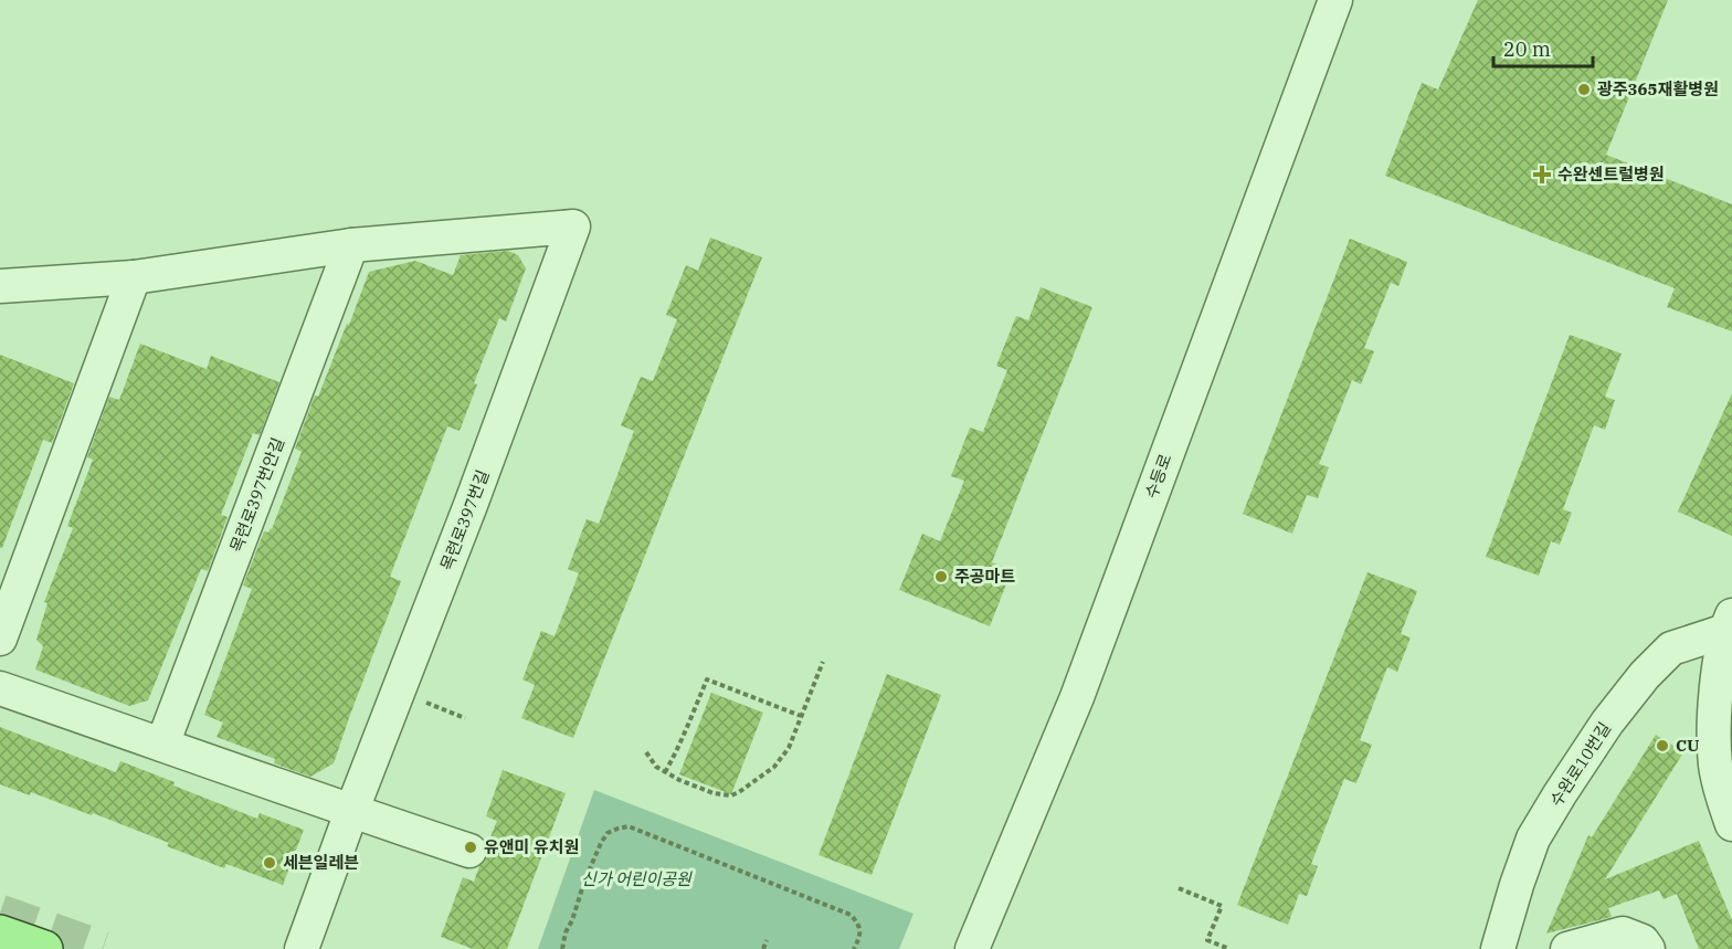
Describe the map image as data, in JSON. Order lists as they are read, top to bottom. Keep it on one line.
{"streets":{"street":["수등로","목련로397번안길","목련로397번길","수완로10번길"]},"crossings":[["목련로397번안길","목련로397번길"]],"parks":["신가 어린이공원"],"places":{"other":["광주365재활병원","주공마트","CU","유앤미 유치원","세븐일레븐"],"health":["수완센트럴병원"]},"scale_bar":"20 m"}
